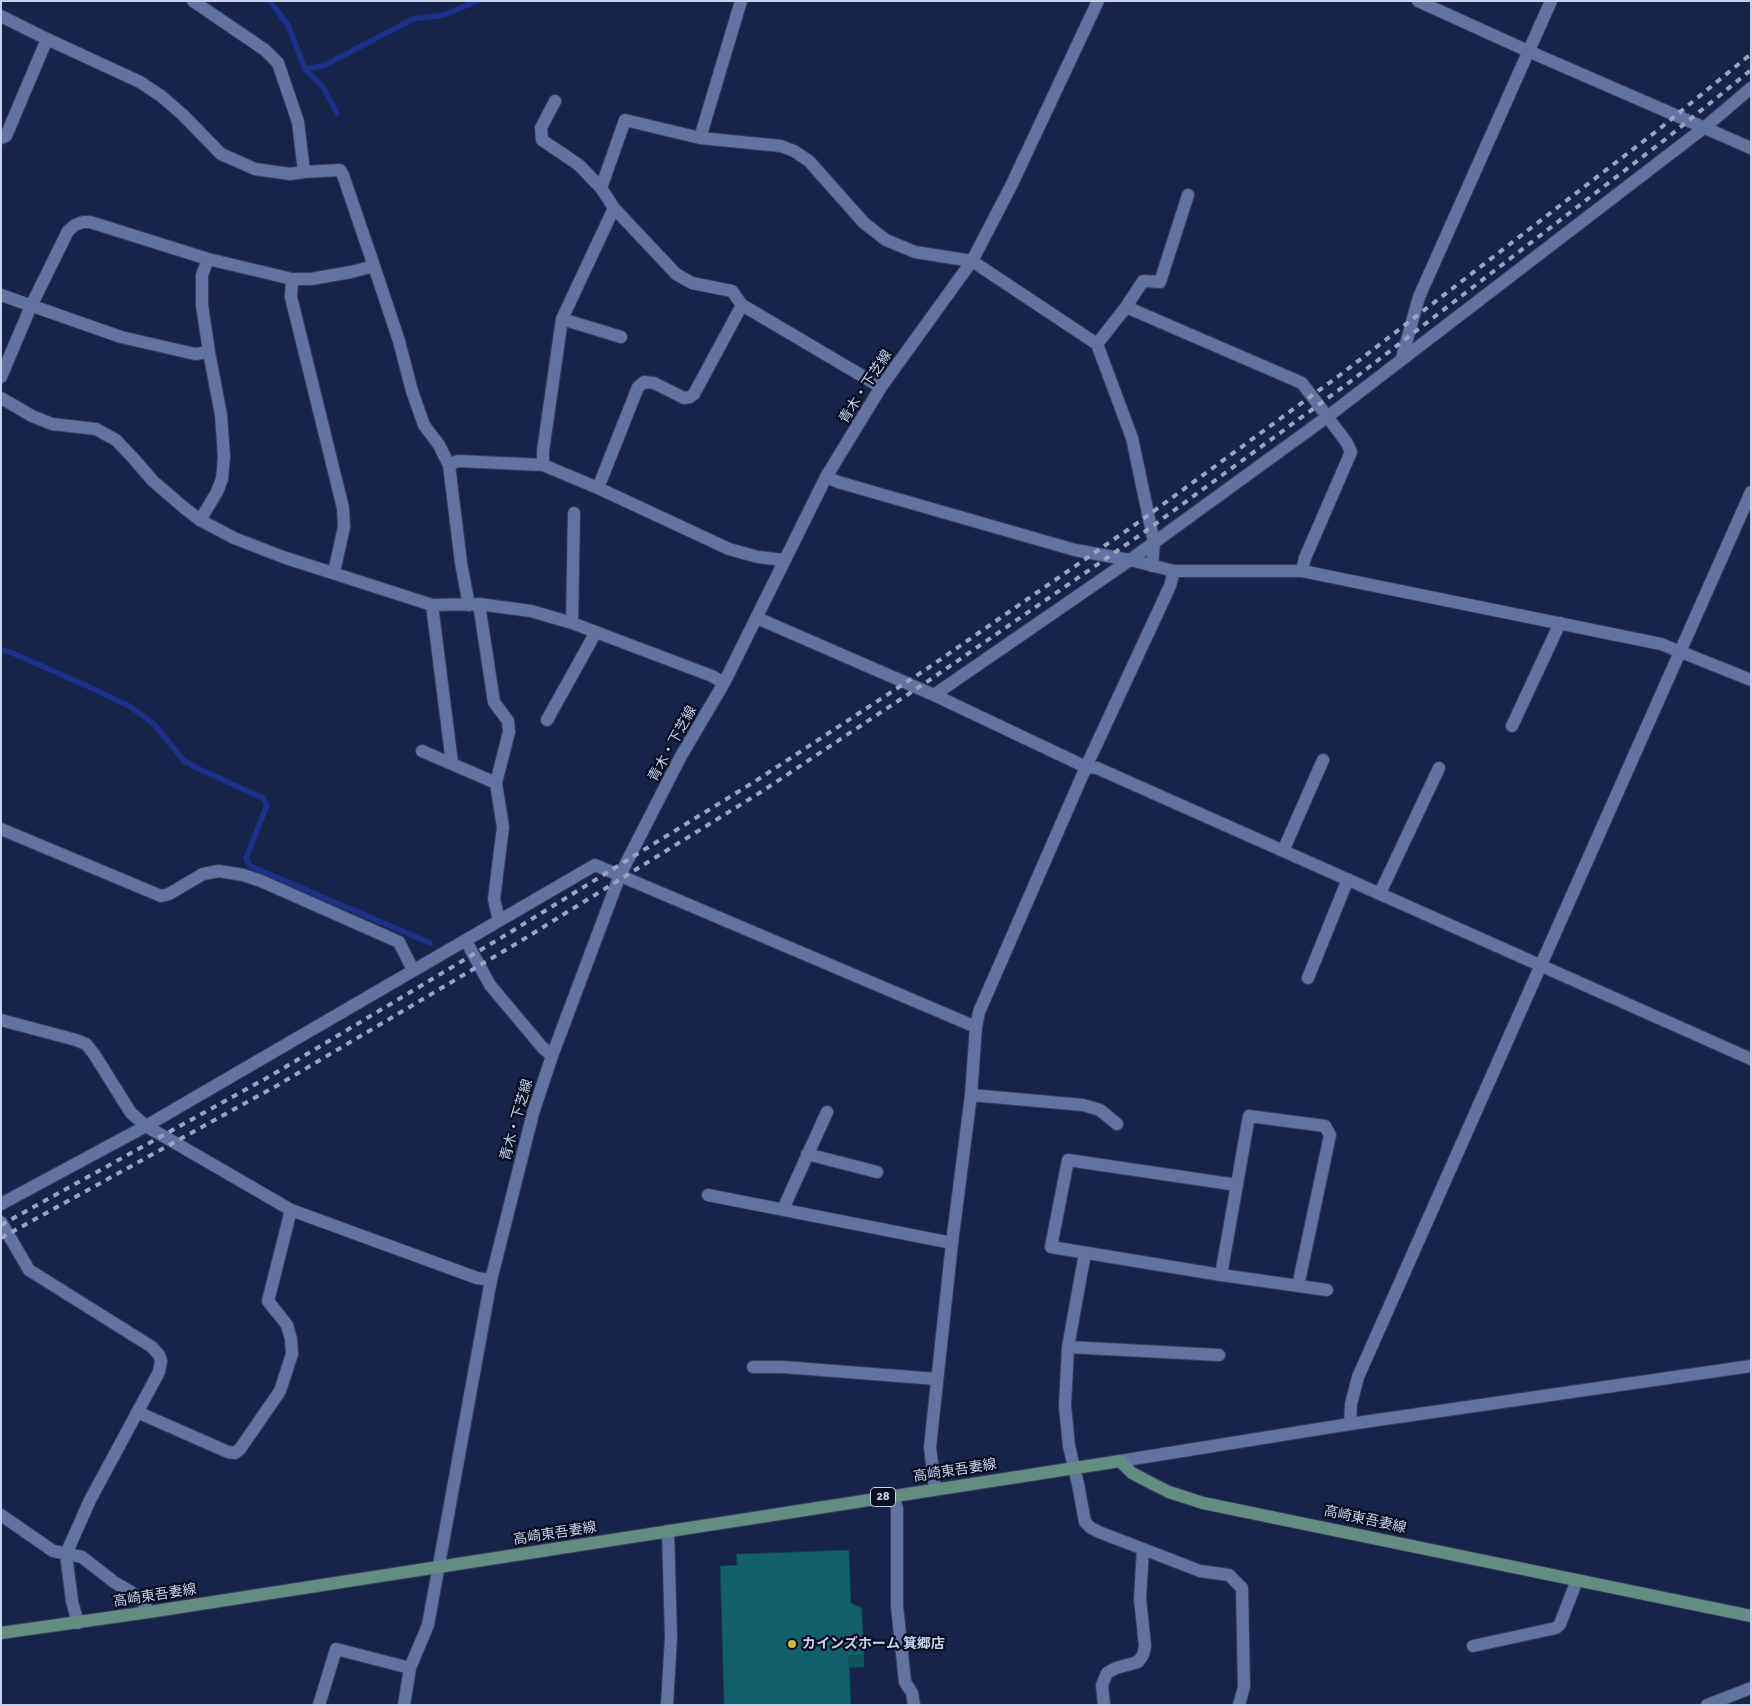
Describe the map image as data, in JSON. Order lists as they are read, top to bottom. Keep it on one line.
{"streets":{"main road":["高崎東吾妻線","28"],"street":["青木・下芝線"]},"crossings":[["青木・下芝線","高崎東吾妻線"]],"places":["カインズホーム 箕郷店"]}
